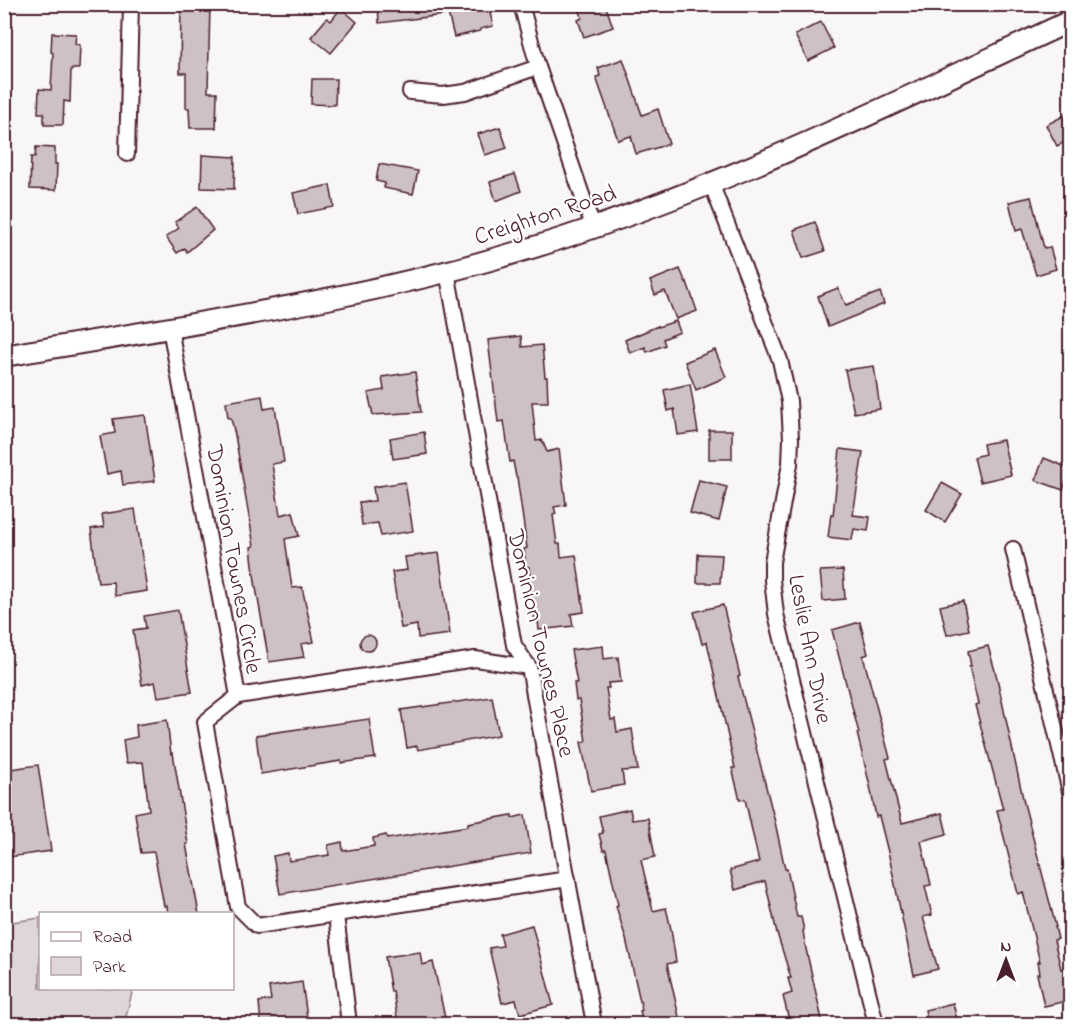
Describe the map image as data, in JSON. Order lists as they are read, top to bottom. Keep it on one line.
{"streets":{"main road":["Creighton Road"],"street":["Dominion Townes Circle","Dominion Townes Place","Leslie Ann Drive"]},"crossings":[["Creighton Road","Dominion Townes Circle"],["Creighton Road","Dominion Townes Place"],["Creighton Road","Leslie Ann Drive"],["Dominion Townes Circle","Dominion Townes Place"]],"legend":["Road","Park"],"north":"top"}
